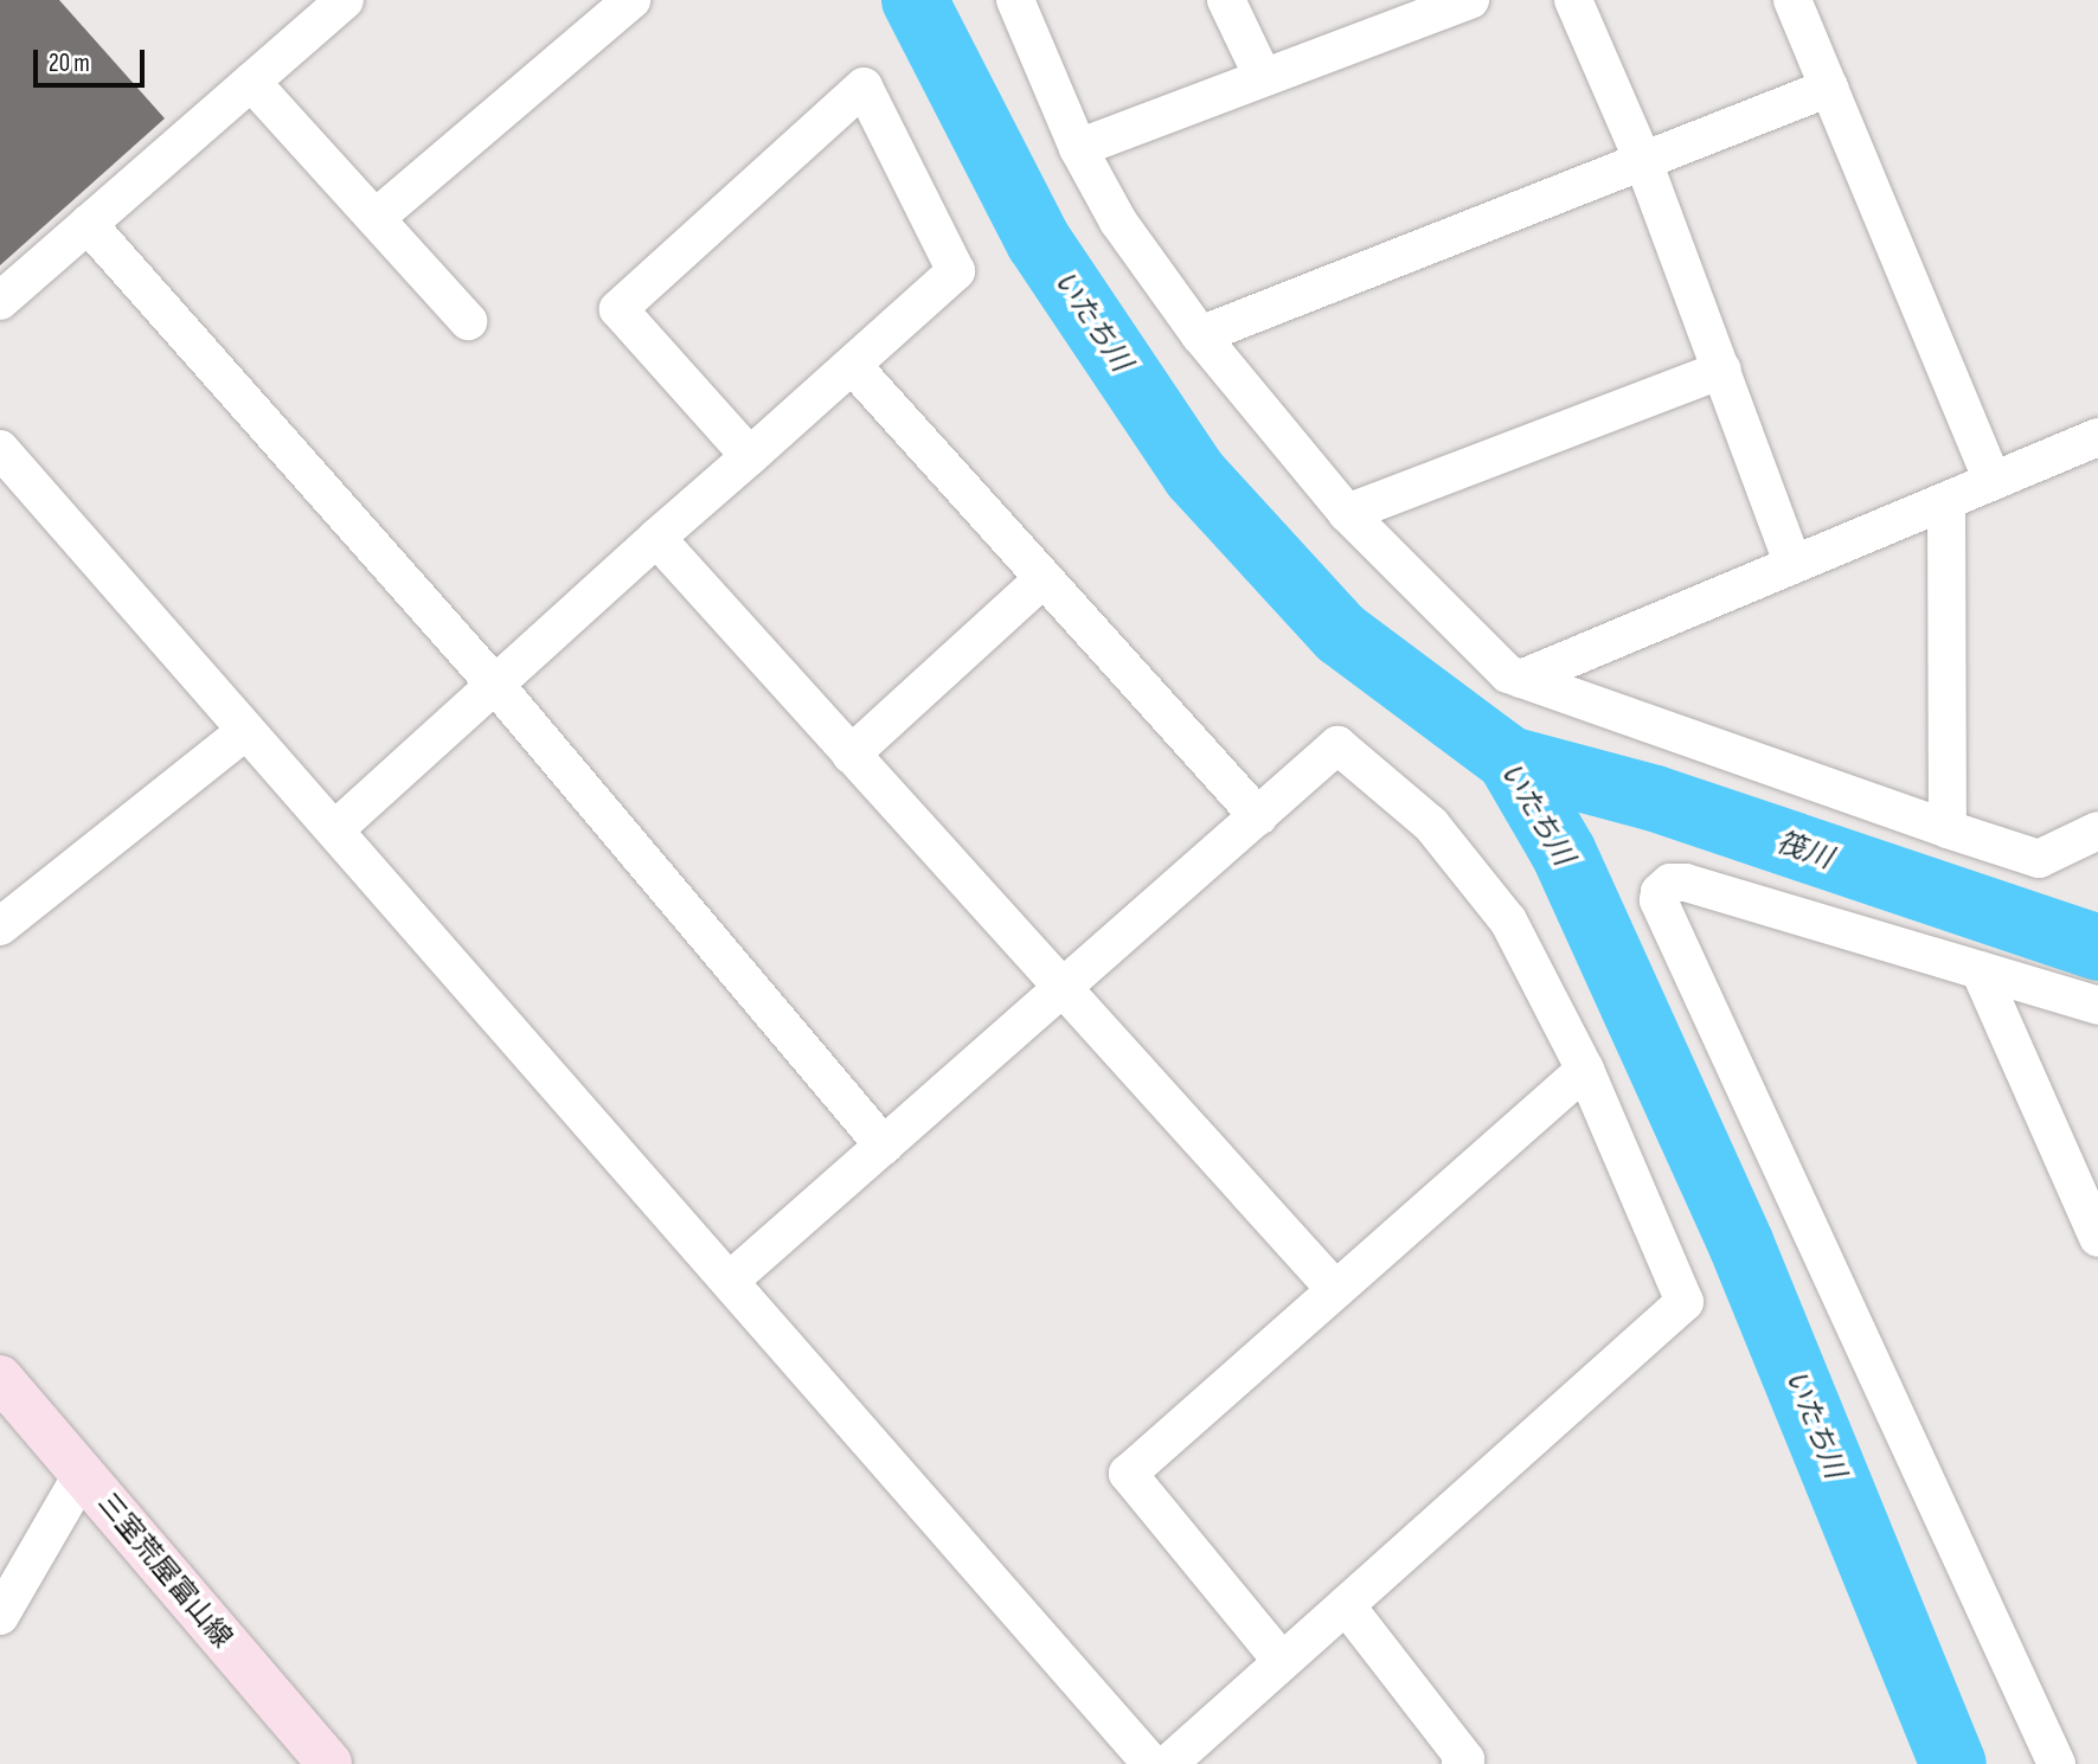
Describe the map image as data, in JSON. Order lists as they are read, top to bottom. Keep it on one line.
{"streets":{"main road":["三室荒屋富山線"]},"water":["いたち川","筏川"],"scale_bar":"20 m"}
